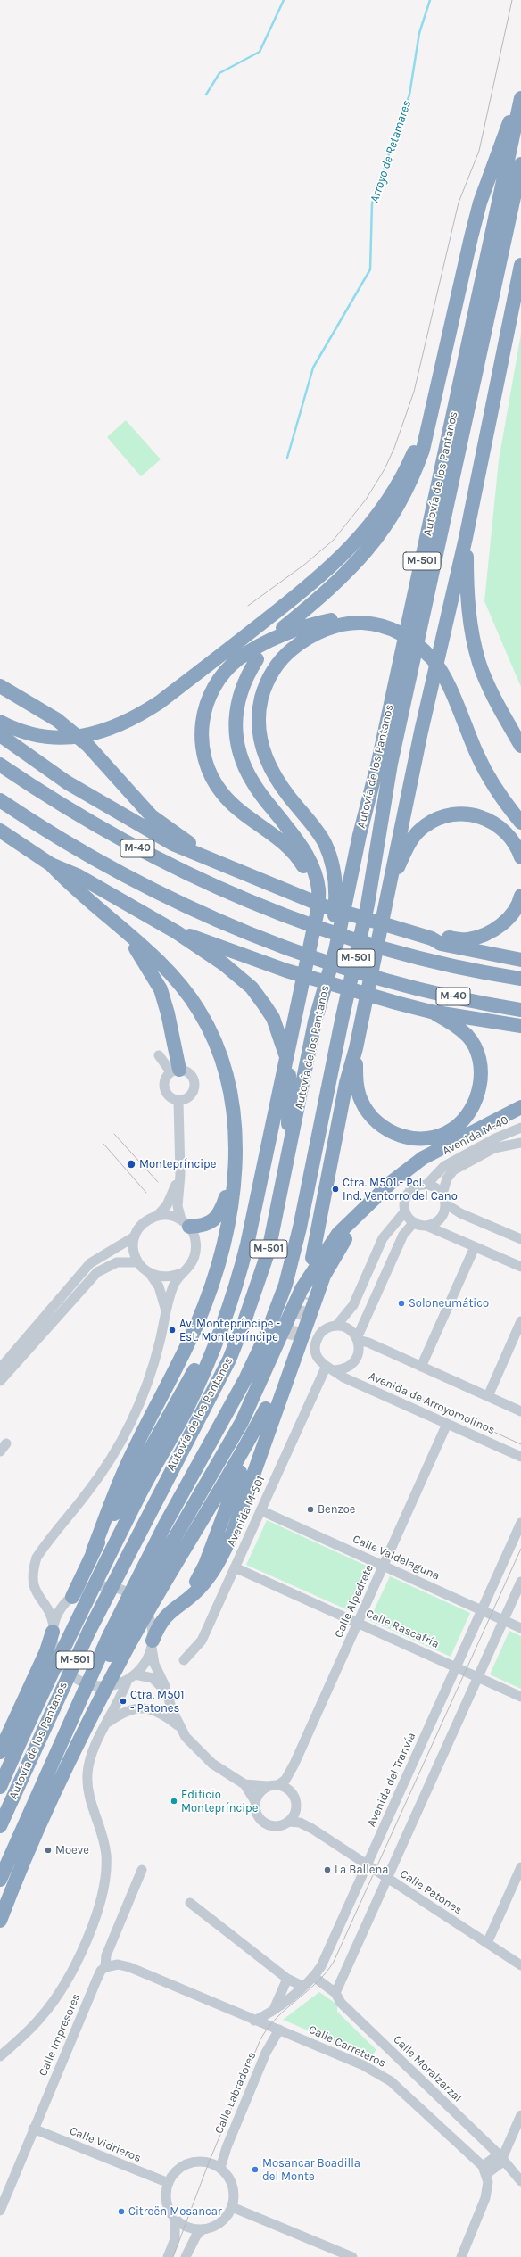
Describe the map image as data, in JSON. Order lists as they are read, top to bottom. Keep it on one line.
{"streets":{"highway":["Autovía de los Pantanos","M-501","M-40"],"street":["Avenida M-40","Avenida de Arroyomolinos","Avenida M-501","Calle Valdelaguna","Calle Alpedrete","Calle Rascafría","Avenida del Tranvía","Calle Patones","Calle Impresores","Calle Carreteros","Calle Moralzarzal","Calle Labradores","Calle Vidrieros"]},"crossings":[["Avenida de Arroyomolinos","Avenida M-501"],["Avenida de Arroyomolinos","Calle Alpedrete"],["Avenida M-501","Calle Valdelaguna"],["Avenida M-501","Calle Rascafría"],["Calle Valdelaguna","Calle Alpedrete"],["Calle Valdelaguna","Avenida del Tranvía"],["Calle Alpedrete","Calle Rascafría"],["Calle Alpedrete","Calle Patones"],["Calle Rascafría","Avenida del Tranvía"],["Avenida del Tranvía","Calle Patones"],["Avenida del Tranvía","Calle Carreteros"],["Avenida del Tranvía","Calle Moralzarzal"],["Calle Impresores","Calle Carreteros"],["Calle Impresores","Calle Vidrieros"],["Calle Carreteros","Calle Labradores"],["Calle Labradores","Calle Vidrieros"]],"water":["Arroyo de Retamares"],"places":["Montepríncipe","Ctra. M501 - Pol. Ind. Ventorro del Cano","Soloneumático","Av. Montepríncipe - Est. Montepríncipe","Benzoe","Ctra. M501 - Patones","Edificio Montepríncipe","Moeve","La Ballena","Mosancar Boadilla del Monte","Citroën Mosancar"]}
